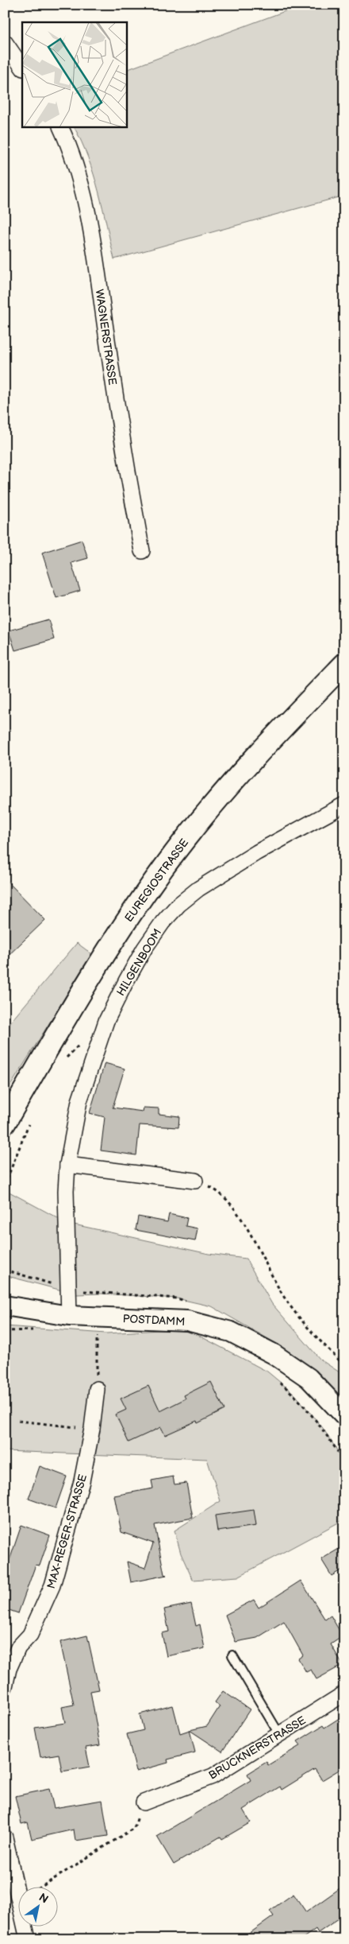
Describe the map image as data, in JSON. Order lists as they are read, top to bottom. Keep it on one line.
{"streets":{"main road":["EUREGIOSTRASSE"],"street":["WAGNERSTRASSE","HILGENBOOM","POSTDAMM","MAX-REGER-STRASSE","BRUCKNERSTRASSE"]},"crossings":[["HILGENBOOM","POSTDAMM"]],"north":"top right"}
